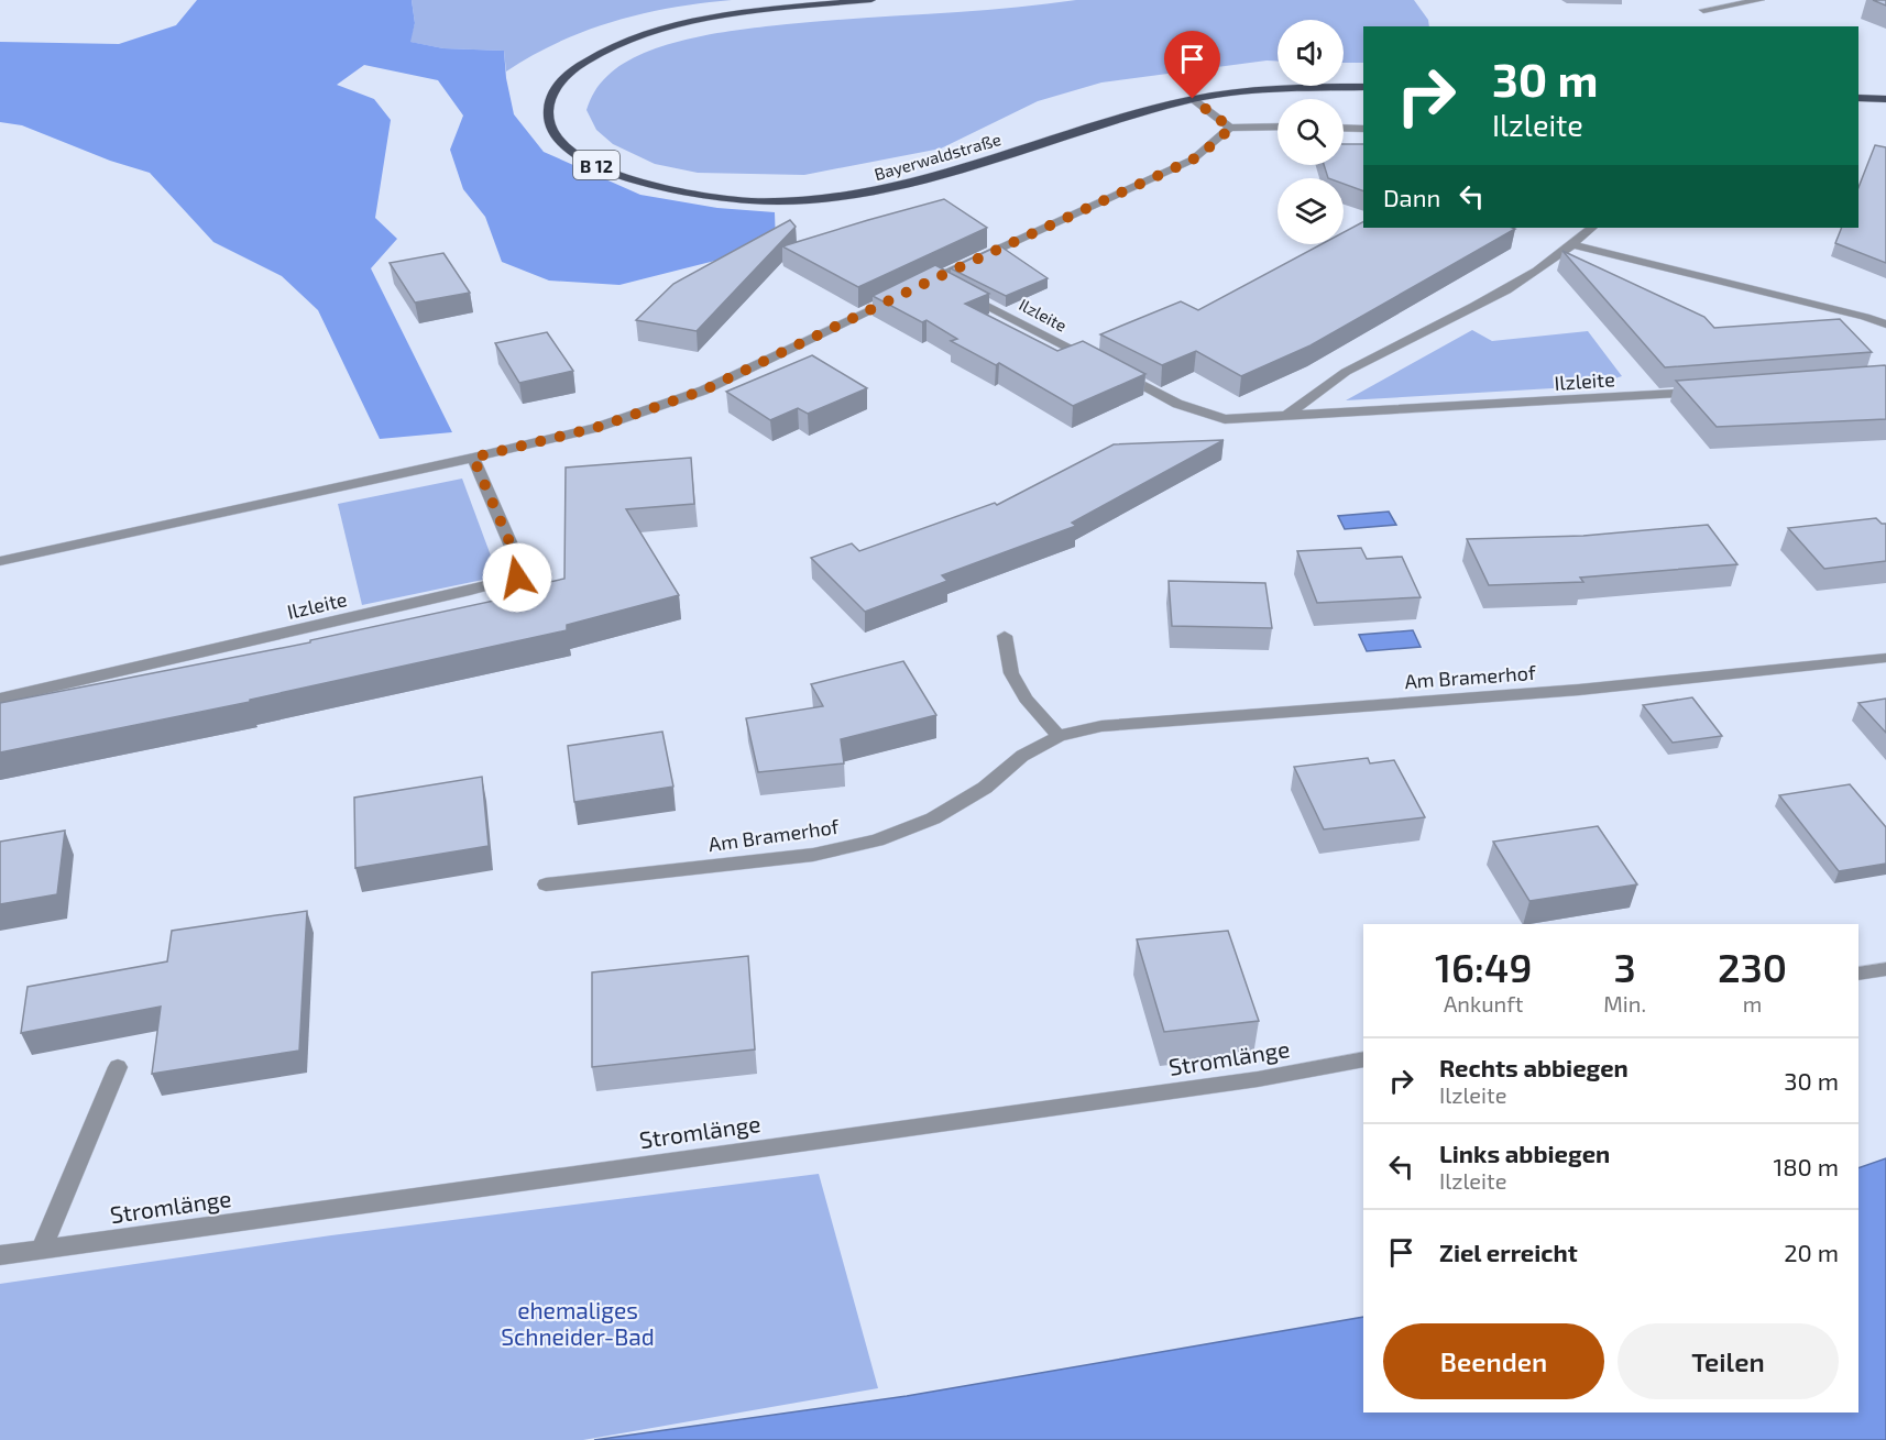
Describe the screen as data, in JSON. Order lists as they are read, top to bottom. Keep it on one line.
{"streets":{"main road":["Bayerwaldstraße","B 12"],"street":["Ilzleite","Am Bramerhof","Stromlänge"]},"parks":["ehemaliges Schneider-Bad"],"page":{"turn":["30 m","Ilzleite"],"then":"Dann","eta":["16:49","Ankunft","3","Min.","230","m"],"list":[{"name":"Rechts abbiegen","note":"Ilzleite","value":"30 m"},{"name":"Links abbiegen","note":"Ilzleite","value":"180 m"},{"name":"Ziel erreicht","value":"20 m"}],"buttons":["Beenden","Teilen"]}}
